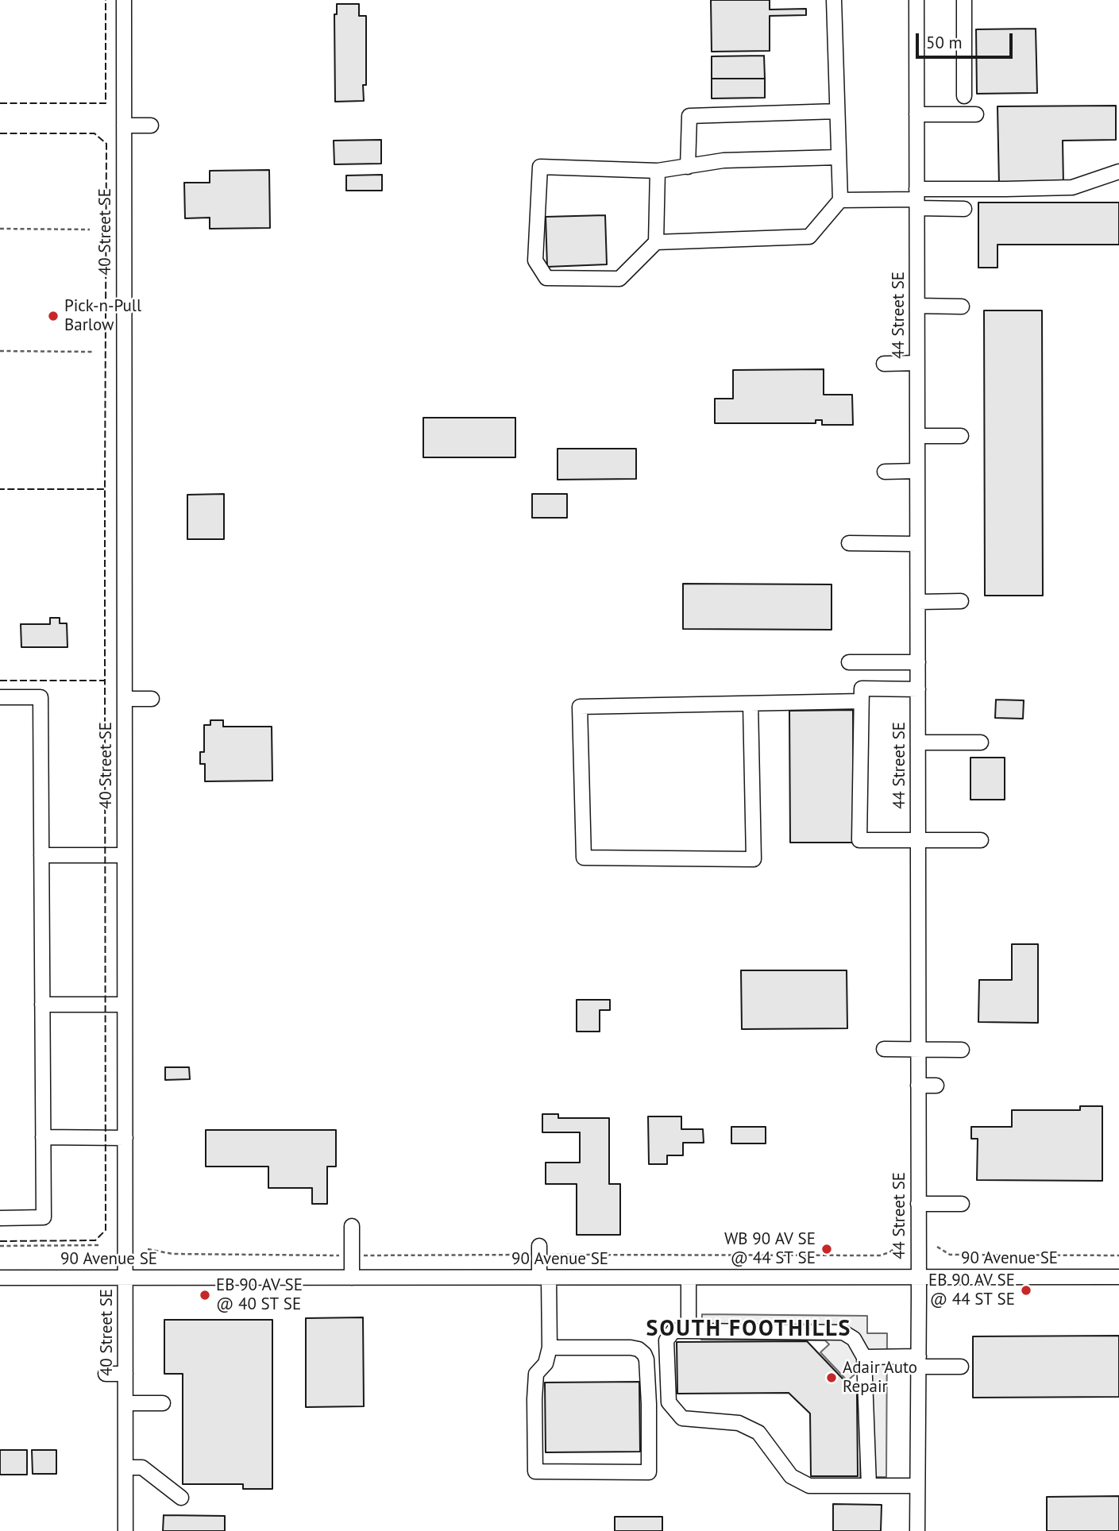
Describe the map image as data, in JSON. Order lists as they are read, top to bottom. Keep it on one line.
{"streets":{"street":["40 Street SE","44 Street SE","90 Avenue SE"]},"crossings":[["40 Street SE","90 Avenue SE"],["44 Street SE","90 Avenue SE"]],"districts":["SOUTH FOOTHILLS"],"places":["Pick-n-Pull Barlow","WB 90 AV SE @ 44 ST SE","EB 90 AV SE @ 44 ST SE","EB 90 AV SE @ 40 ST SE","Adair Auto Repair"],"scale_bar":"50 m"}
